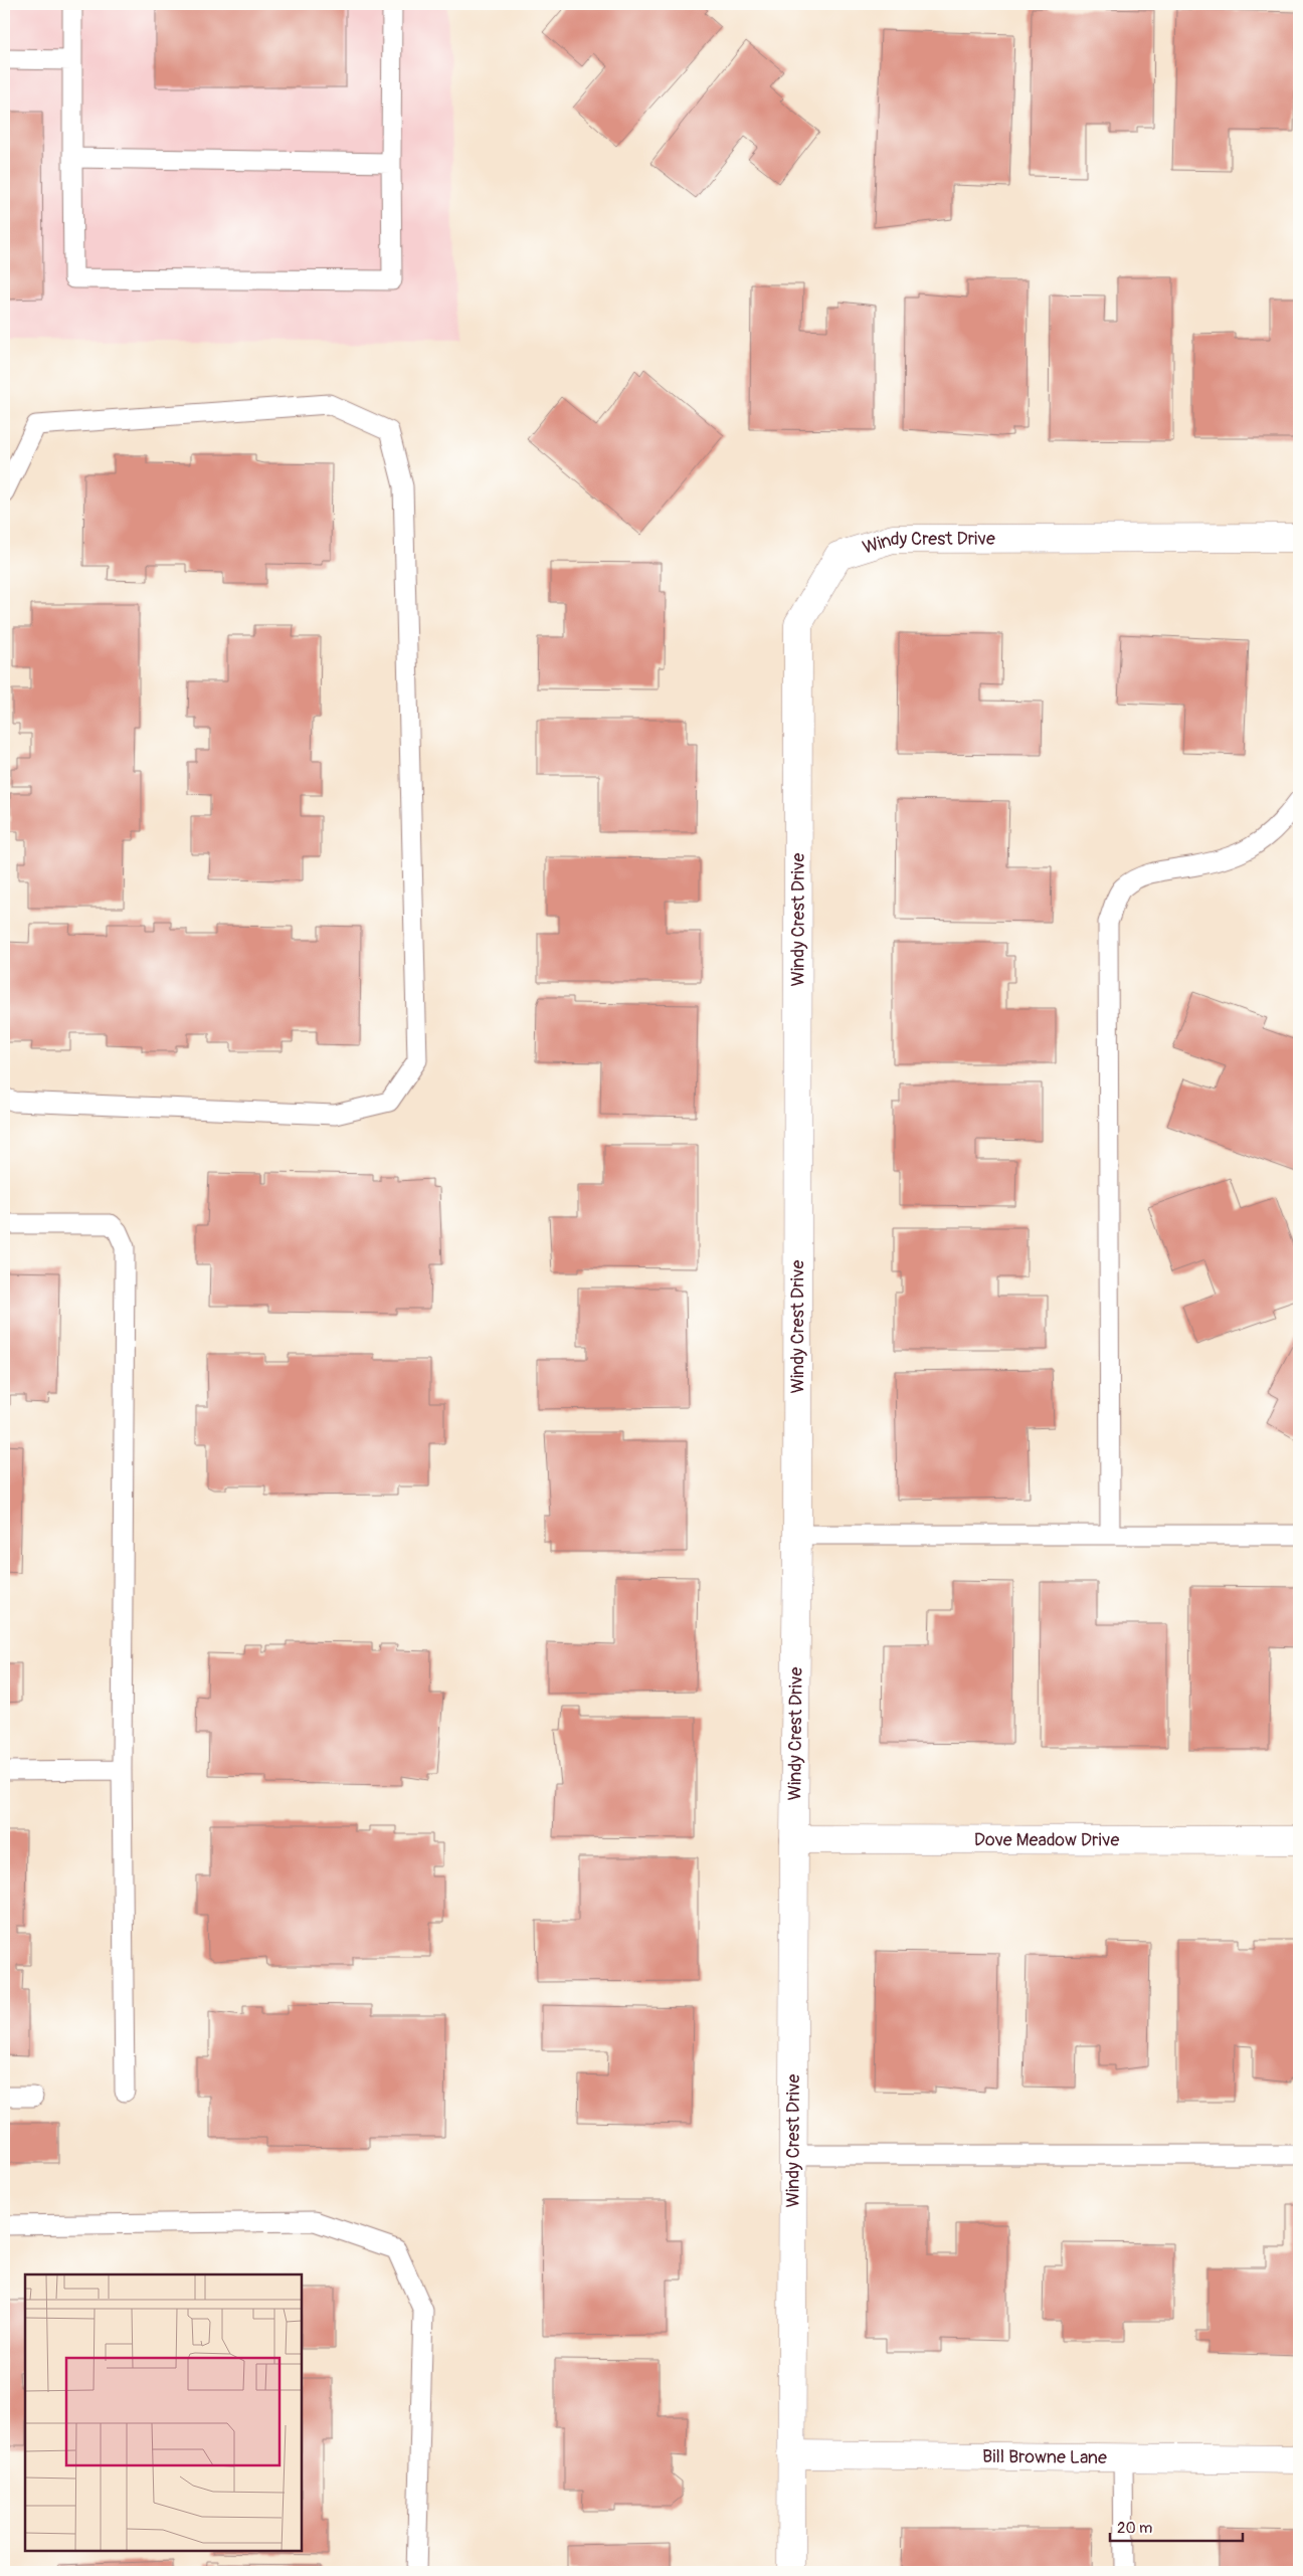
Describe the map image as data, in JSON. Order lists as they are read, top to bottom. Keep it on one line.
{"streets":{"street":["Windy Crest Drive","Dove Meadow Drive","Bill Browne Lane"]},"crossings":[["Windy Crest Drive","Dove Meadow Drive"],["Windy Crest Drive","Bill Browne Lane"]],"scale_bar":"20 m"}
